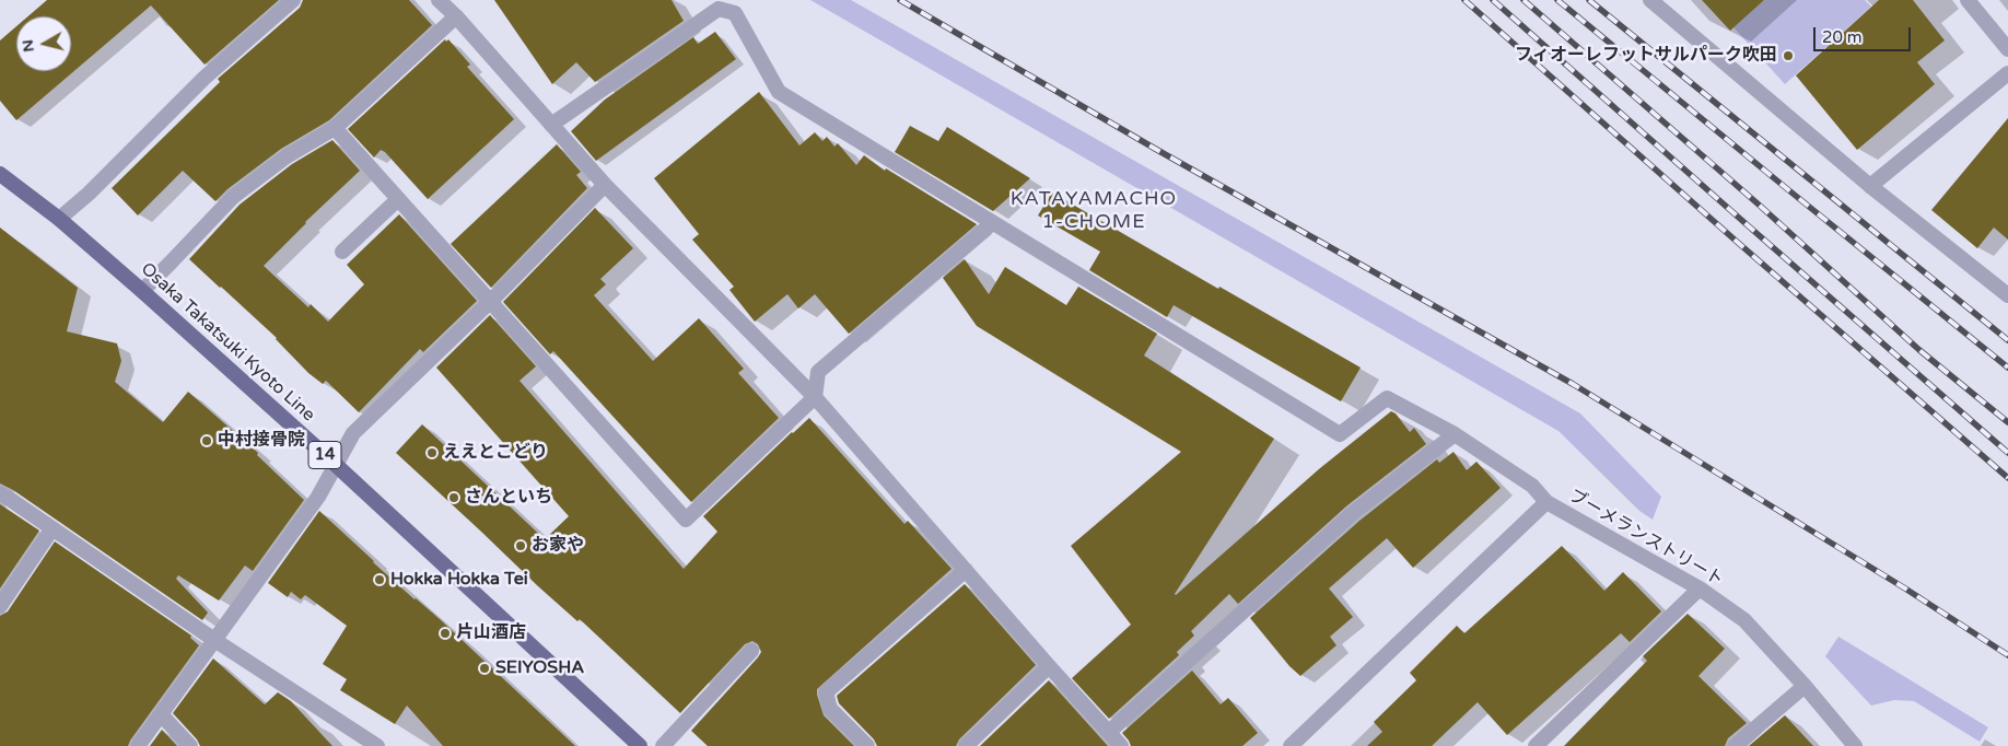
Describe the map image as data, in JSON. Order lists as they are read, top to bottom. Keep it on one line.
{"streets":{"main road":["Osaka Takatsuki Kyoto Line","14"],"street":["ブーメランストリート"]},"districts":["KATAYAMACHO 1-CHOME"],"places":["フィオーレフットサルパーク吹田","中村接骨院","ええとこどり","さんといち","お家や","Hokka Hokka Tei","片山酒店","SEIYOSHA"],"scale_bar":"20 m","north":"left"}
